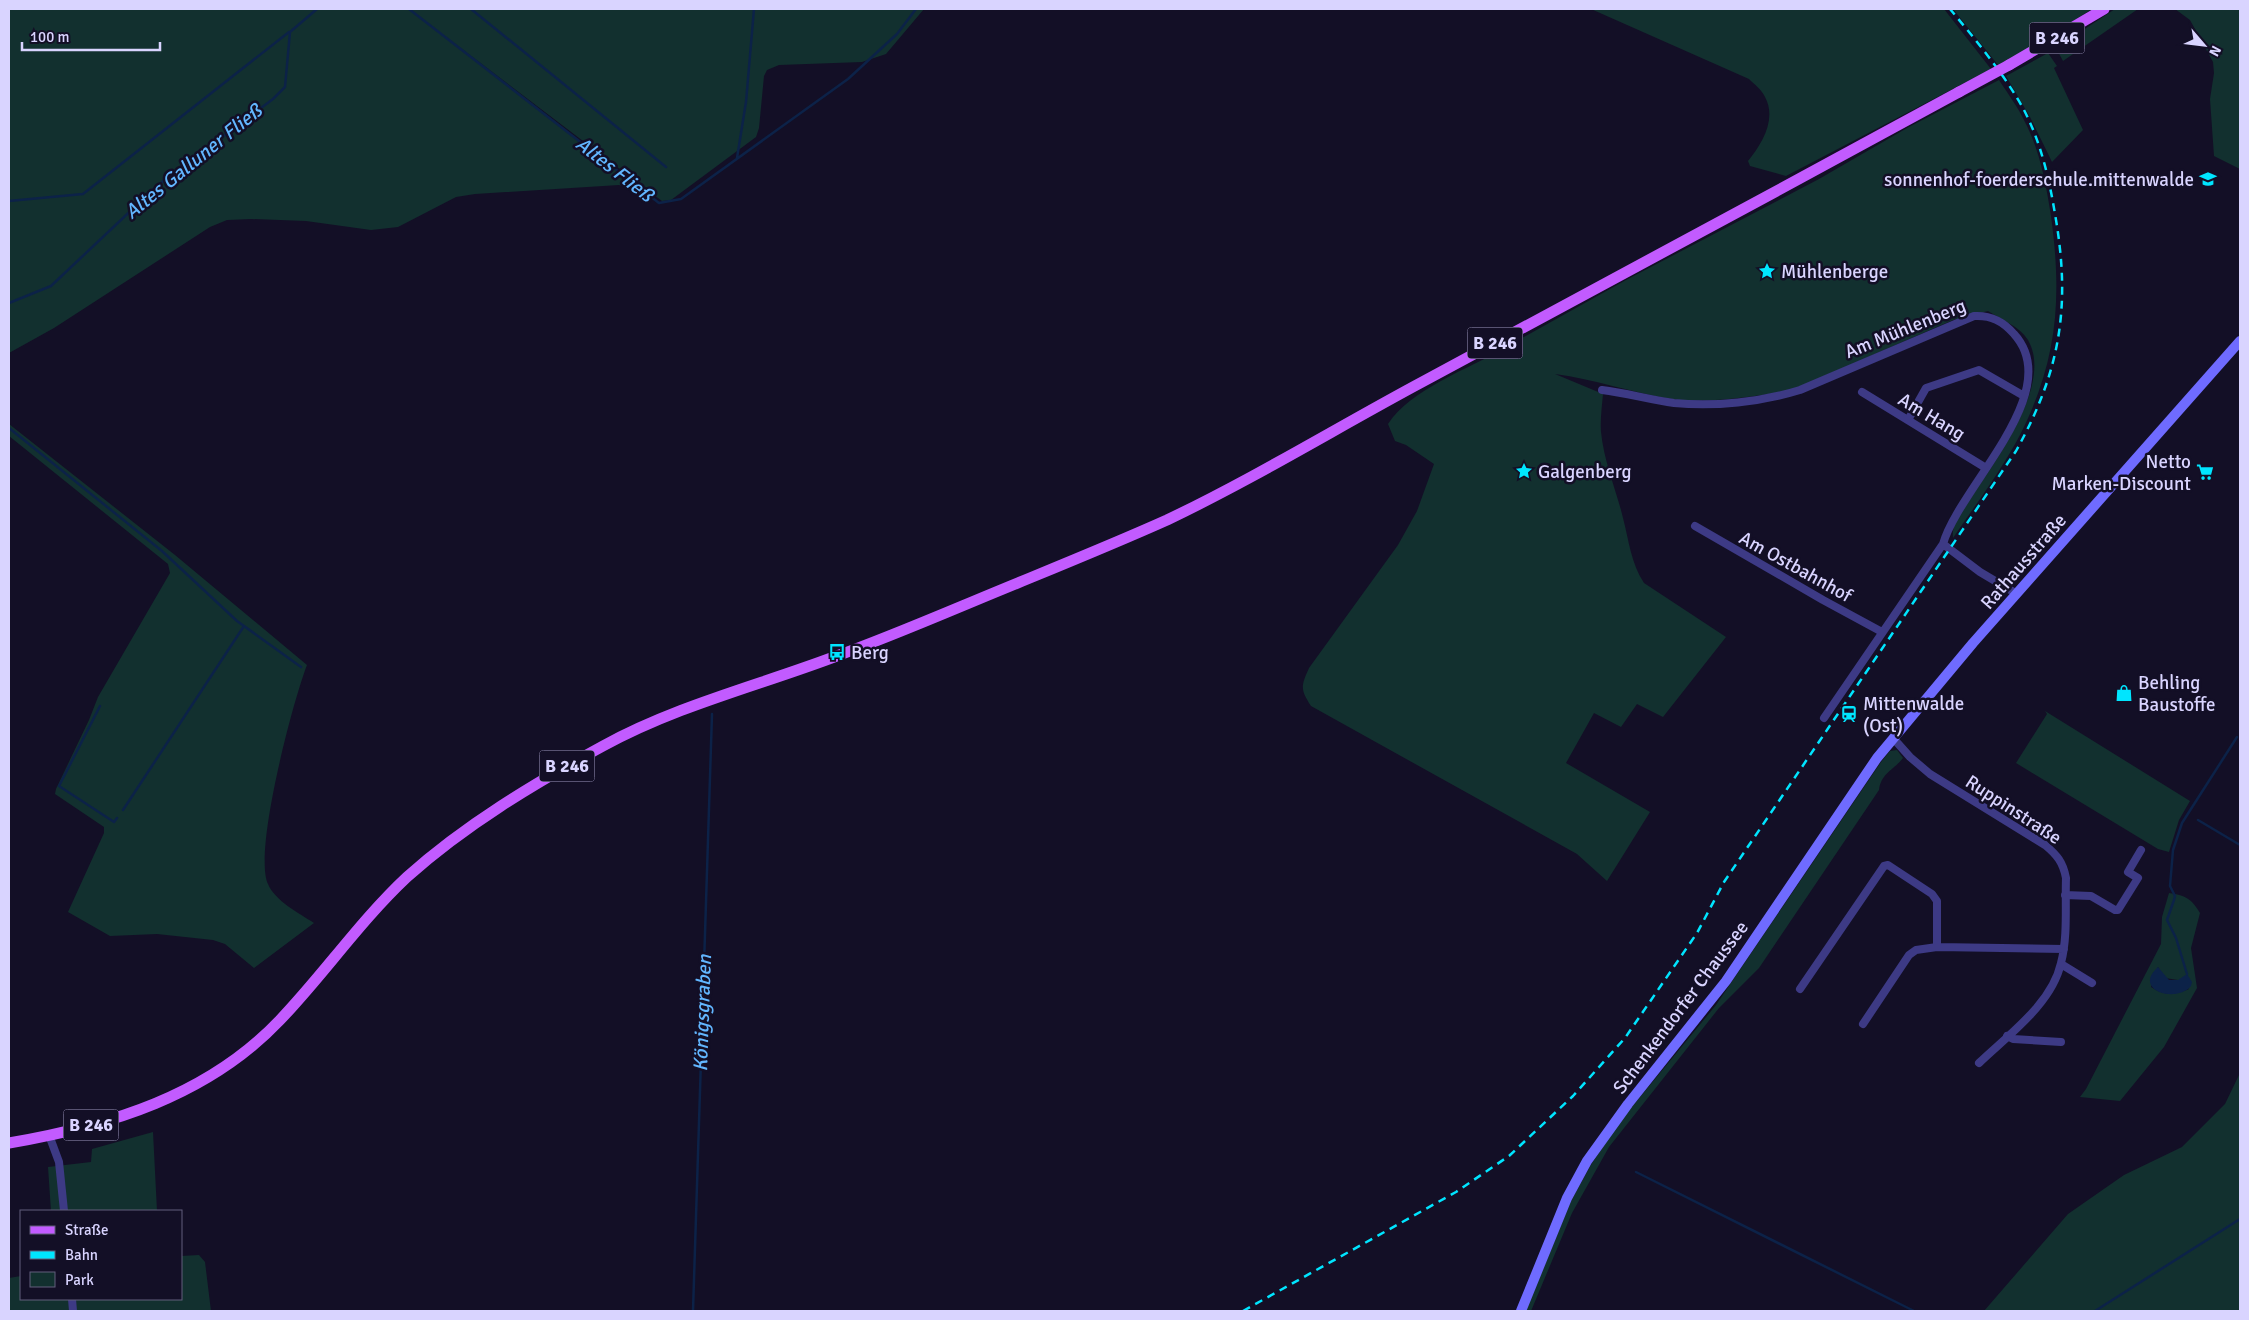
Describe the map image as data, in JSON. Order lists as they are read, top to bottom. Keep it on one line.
{"streets":{"main road":["B 246","Rathausstraße","Schenkendorfer Chaussee"],"street":["Am Mühlenberg","Am Hang","Am Ostbahnhof","Ruppinstraße"]},"crossings":[["Am Mühlenberg","Am Hang"],["Rathausstraße","Ruppinstraße"],["Rathausstraße","Schenkendorfer Chaussee"],["Ruppinstraße","Schenkendorfer Chaussee"]],"water":["Altes Galluner Fließ","Altes Fließ","Königsgraben"],"places":{"school or university":["sonnenhof-foerderschule.mittenwalde"],"place":["Mühlenberge","Galgenberg"],"supermarket":["Netto Marken-Discount"],"bus stop":["Berg"],"shop":["Behling Baustoffe"],"station":["Mittenwalde (Ost)"]},"legend":["Straße","Bahn","Park"],"scale_bar":"100 m","north":"bottom right"}
